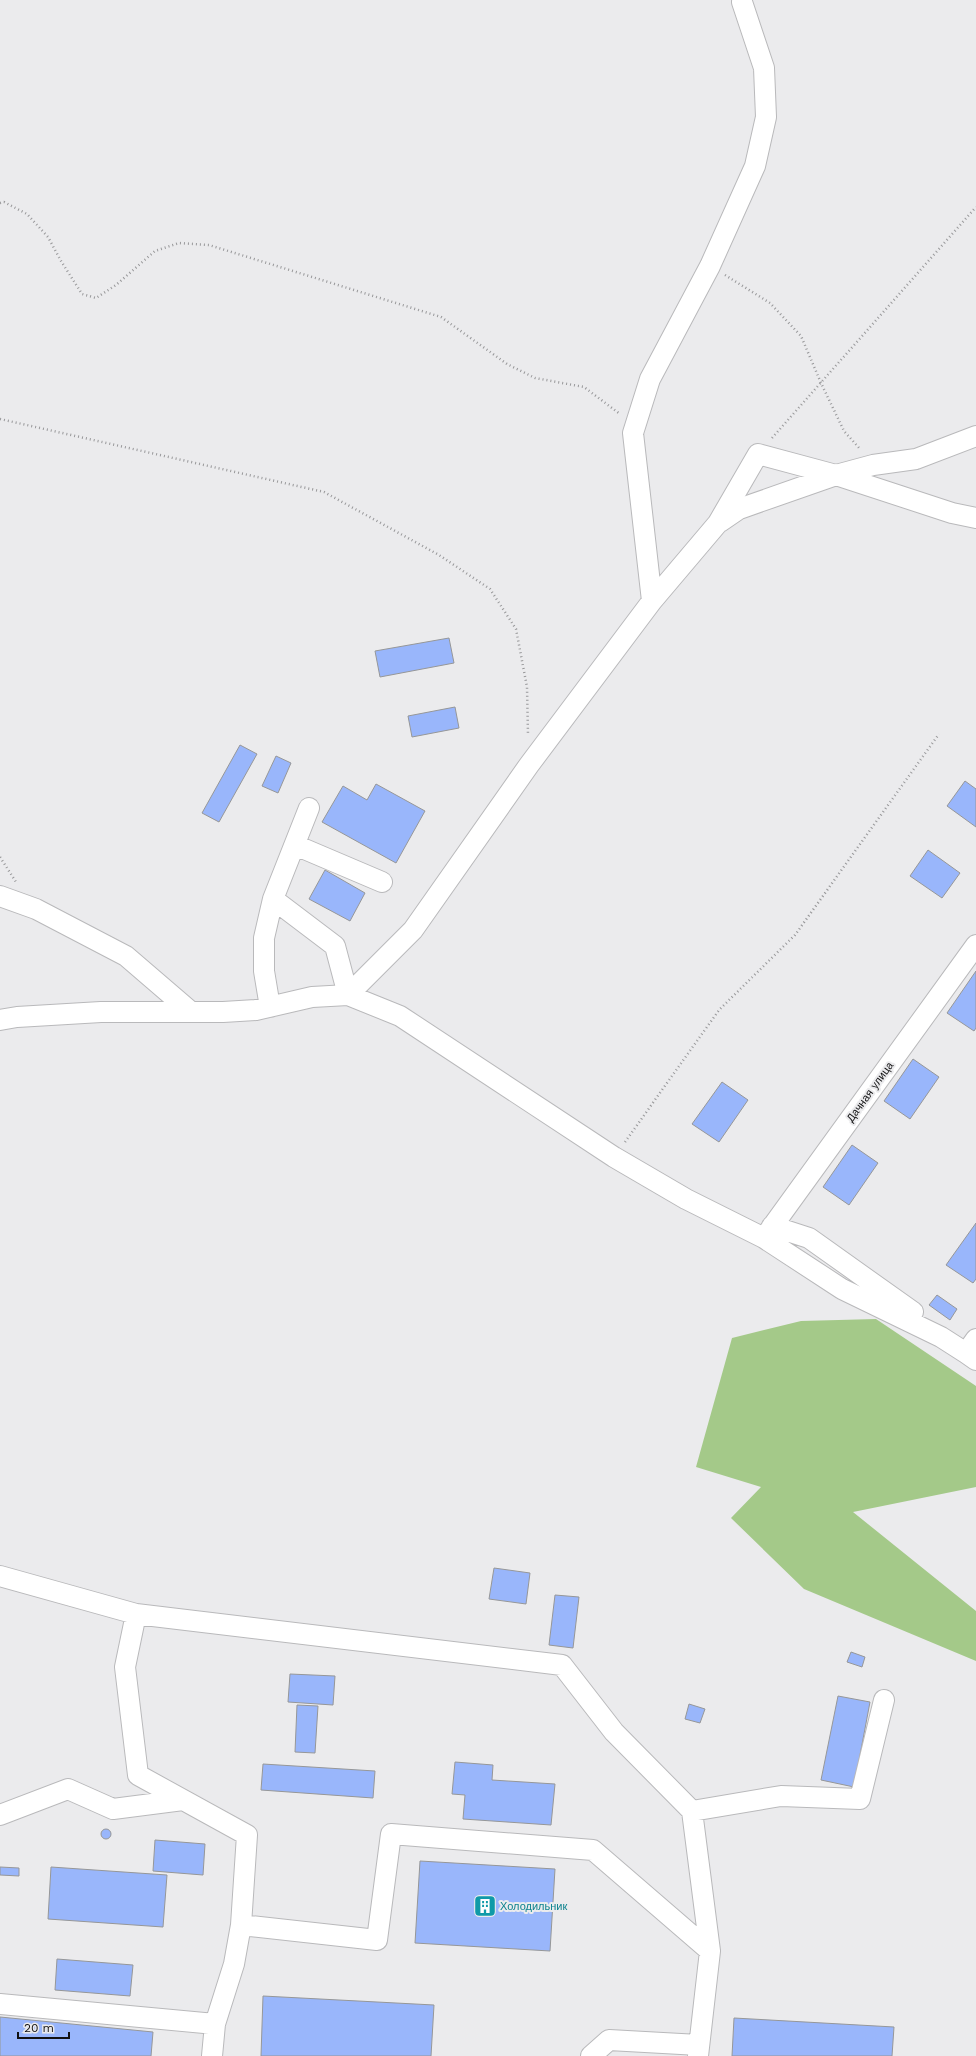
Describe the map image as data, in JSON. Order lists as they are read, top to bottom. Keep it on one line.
{"streets":{"street":["Дачная улица"]},"places":{"building":["Холодильник"]},"scale_bar":"20 m"}
